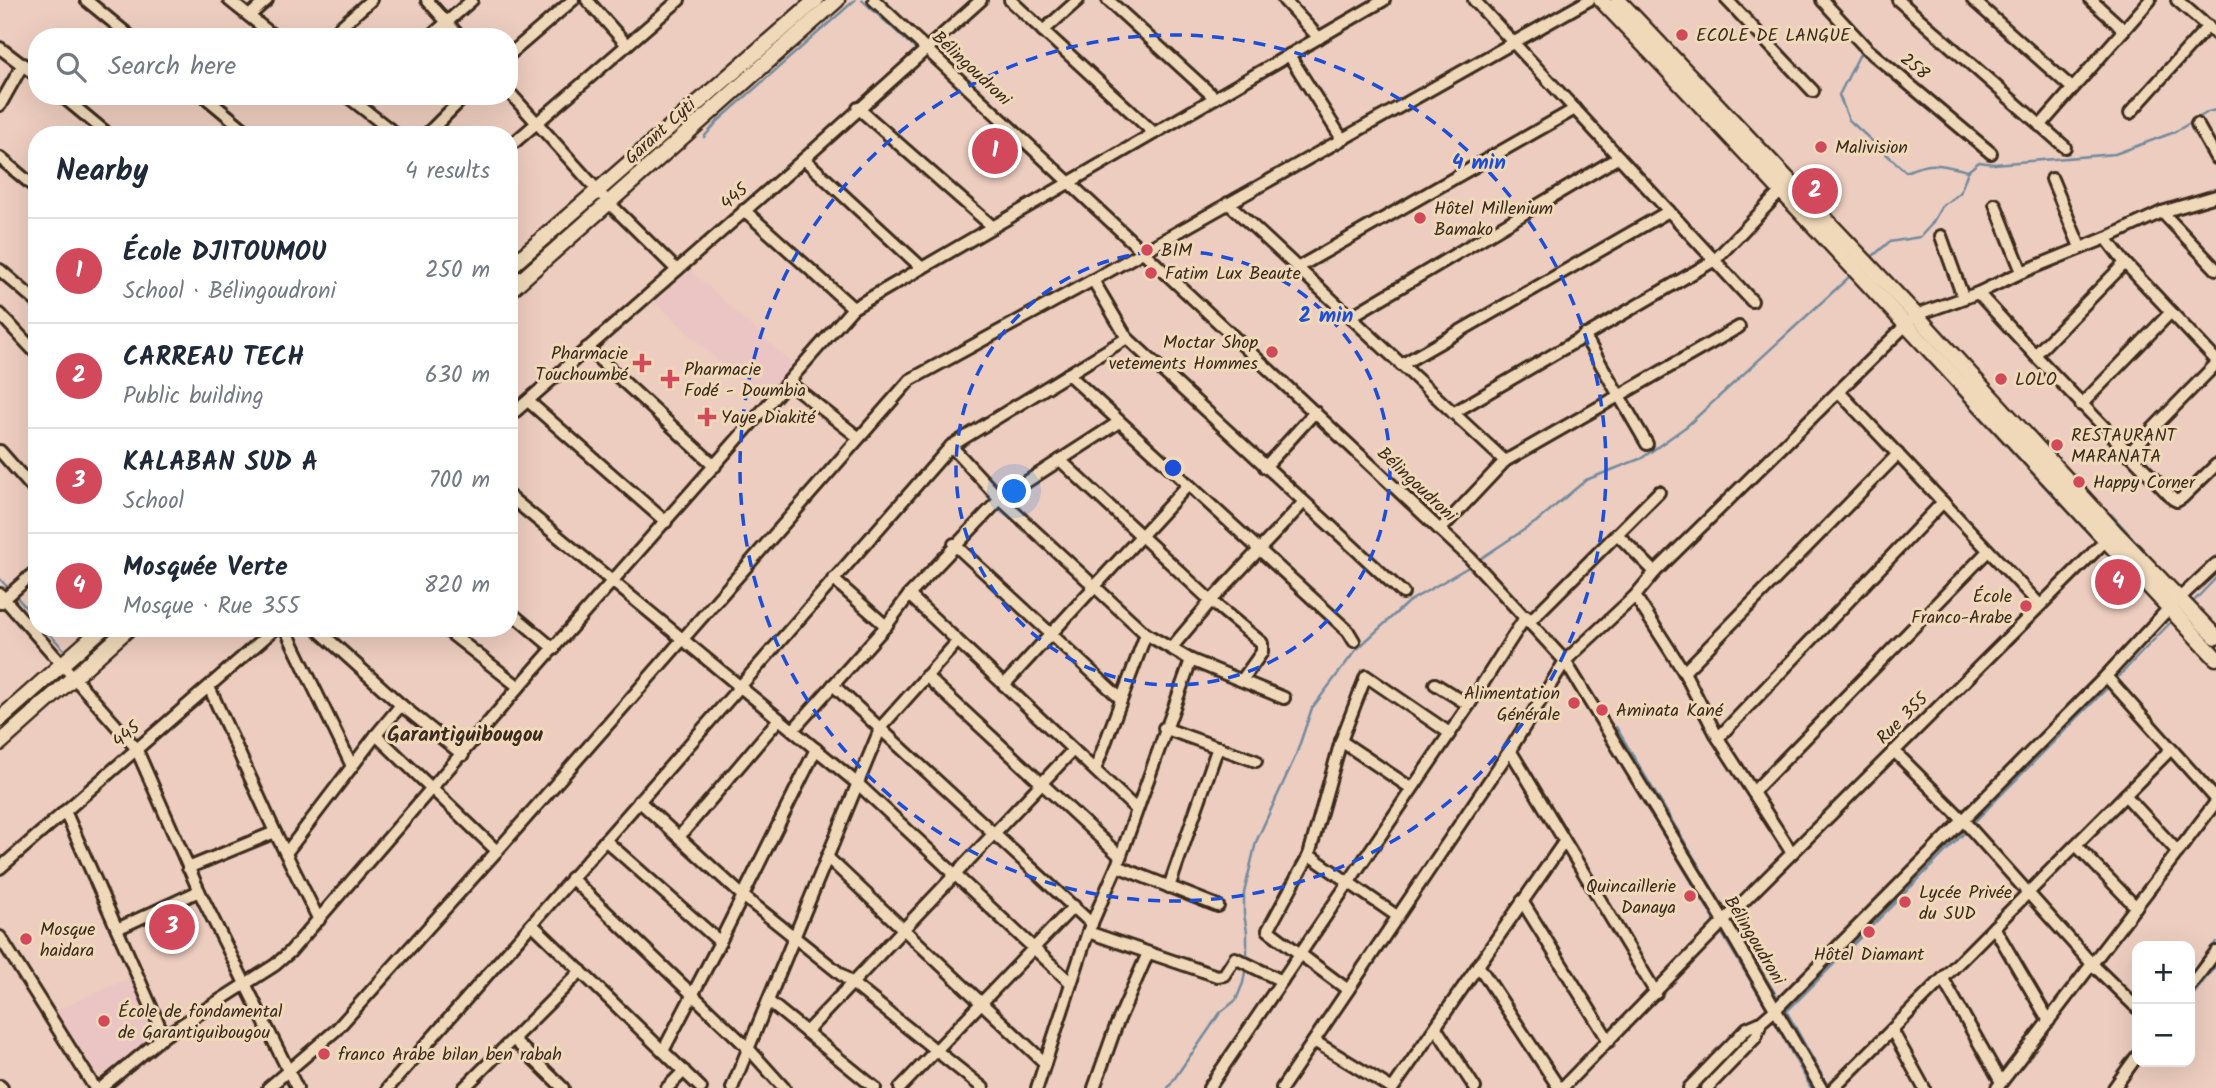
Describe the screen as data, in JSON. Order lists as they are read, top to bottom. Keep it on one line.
{"streets":{"main road":["Garant Cyti"],"street":["258","Bélingoudroni","445","Rue 355"]},"crossings":[["Bélingoudroni","445"],["Bélingoudroni","Rue 355"]],"districts":["Garantiguibougou"],"places":{"other":["ECOLE DE LANGUE","Malivision","Hôtel Millenium Bamako","BIM","Fatim Lux Beaute","Moctar Shop vetements Hommes","LOLO","RESTAURANT MARANATA","Happy Corner","École Franco-Arabe","Alimentation Générale","Aminata Kané","Quincaillerie Danaya","Lycée Privée du SUD","Hôtel Diamant","Mosque haidara","École de fondamental de Garantiguibougou","franco Arabe bilan ben rabah"],"health":["Pharmacie Touchoumbé","Pharmacie Fodé - Doumbia","Yaye Diakité"]},"page":{"search":"Search here","pins":["1","2","4","3"],"heading":["Nearby","4 results"],"list":[{"mark":"1","name":"École DJITOUMOU","note":"School · Bélingoudroni","value":"250 m"},{"mark":"2","name":"CARREAU TECH","note":"Public building","value":"630 m"},{"mark":"3","name":"KALABAN SUD A","note":"School","value":"700 m"},{"mark":"4","name":"Mosquée Verte","note":"Mosque · Rue 355","value":"820 m"}],"map_buttons":["+","−"]},"rings":["4 min","2 min"]}
